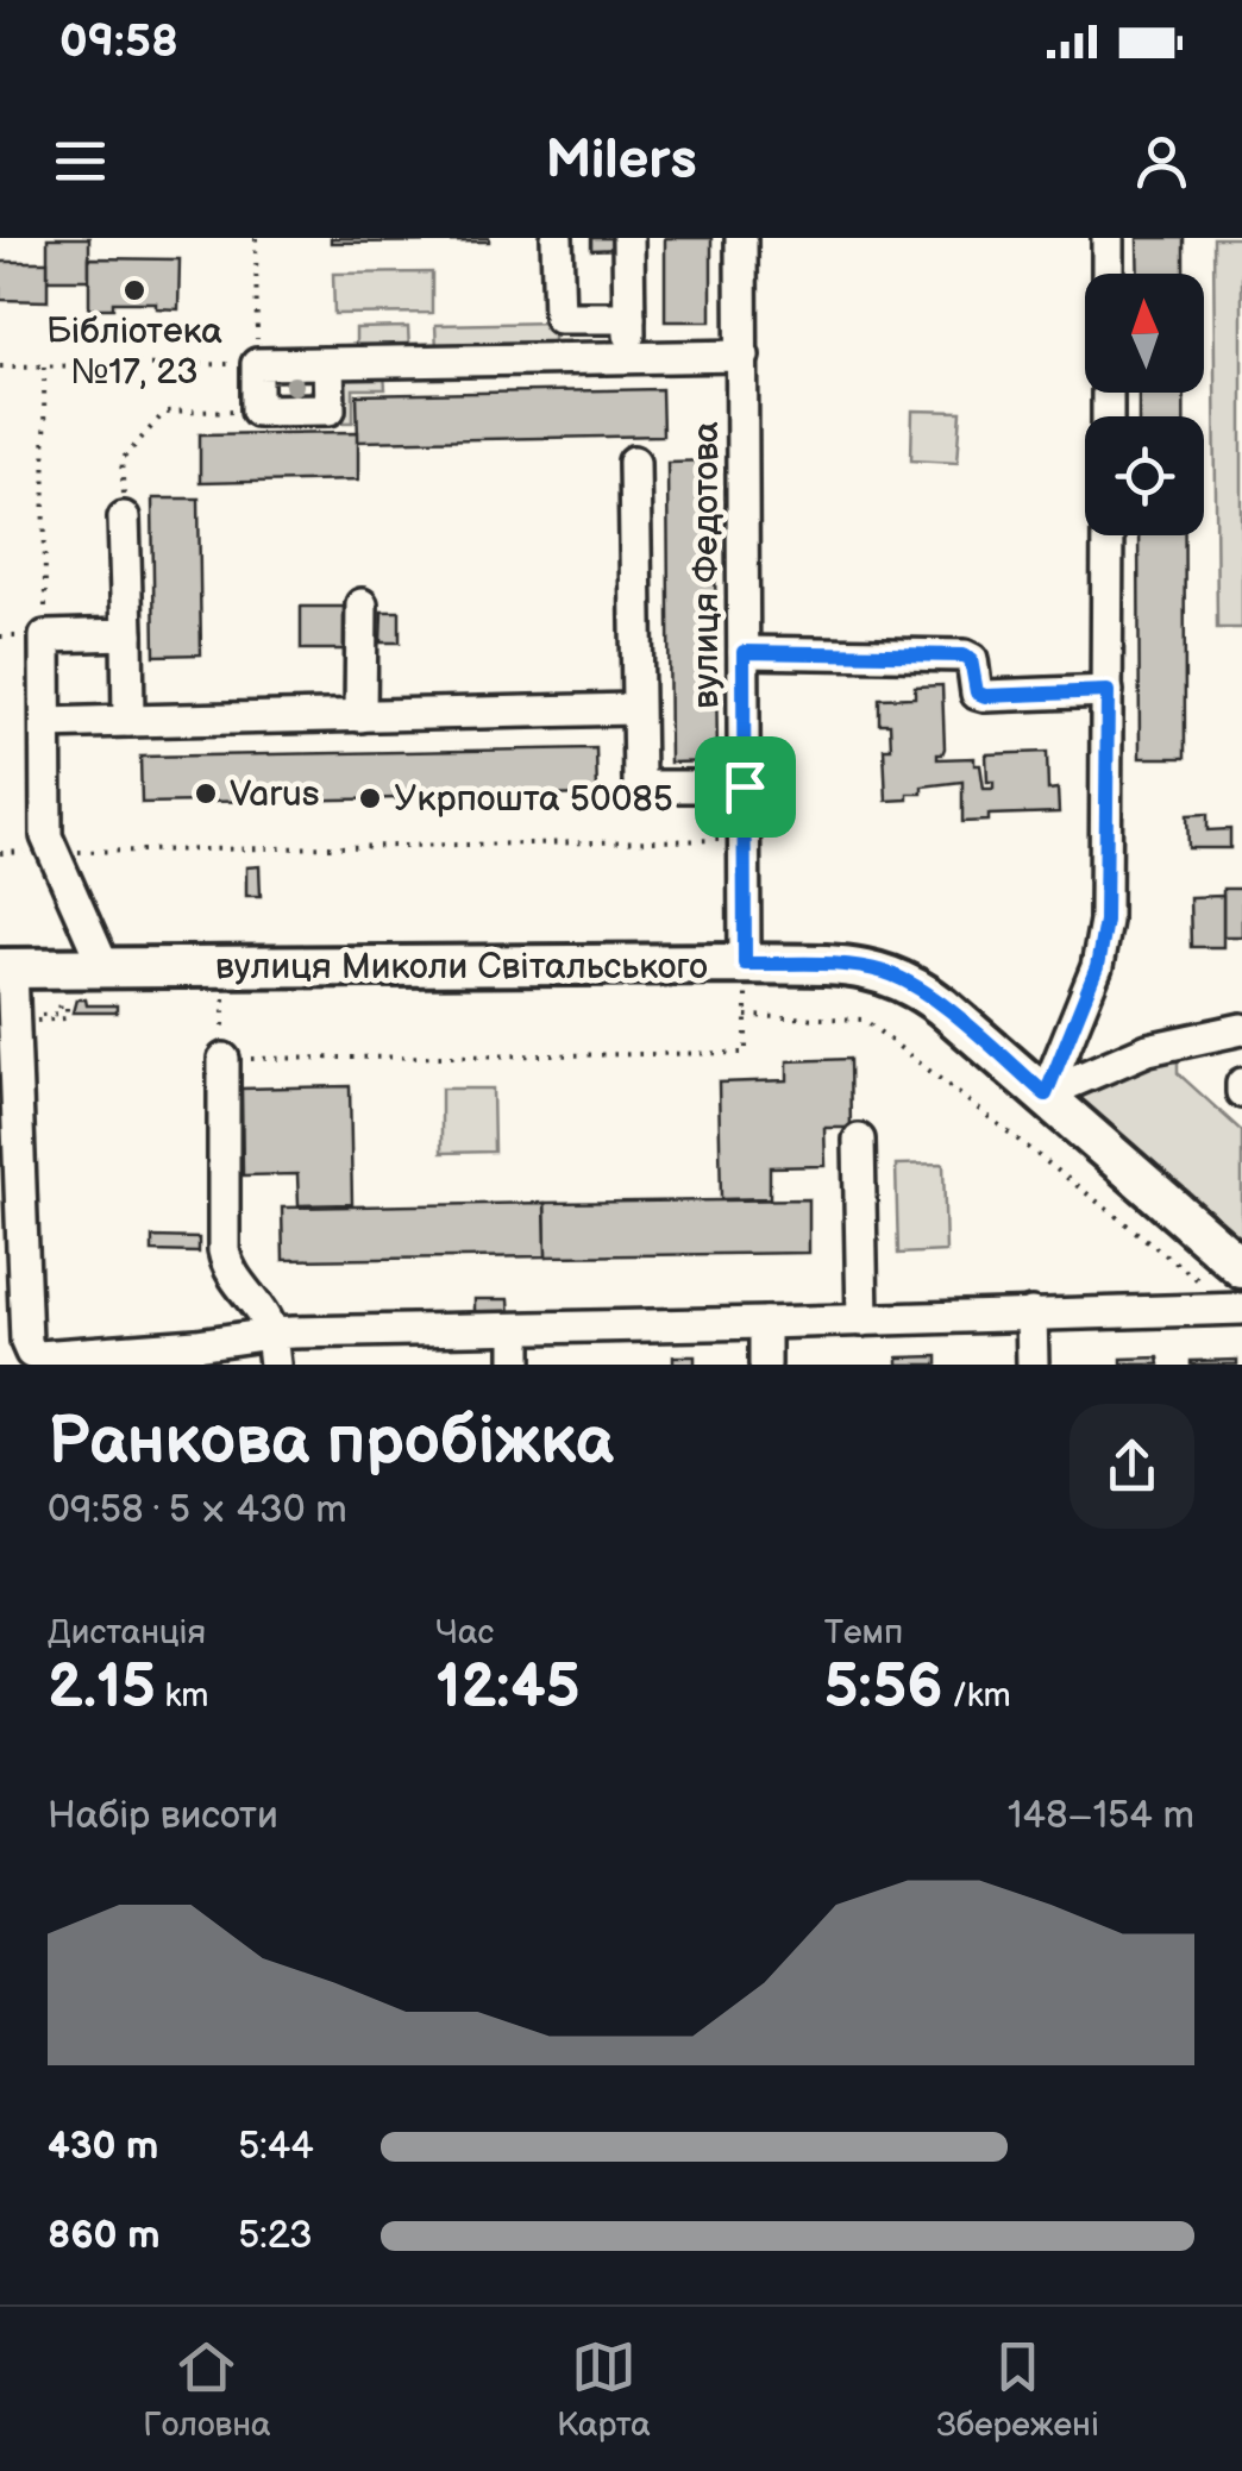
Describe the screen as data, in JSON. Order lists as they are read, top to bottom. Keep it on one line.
{"streets":{"main road":["вулиця Миколи Світальського"],"street":["вулиця Федотова"]},"crossings":[["вулиця Федотова","вулиця Миколи Світальського"]],"places":["Бібліотека №17, 23","Varus","Укрпошта 50085"],"north":"top","page":{"status":"09:58","header":"Milers","heading":["Ранкова пробіжка","09:58 · 5 × 430 m"],"stats":[["Дистанція","2.15 km"],["Час","12:45"],["Темп","5:56 /km"]],"chart":["Набір висоти","148–154 m"],"list":[{"name":"430 m","note":"5:44"},{"name":"860 m","note":"5:23"}],"tabs":["Головна","Карта","Збережені"]}}
